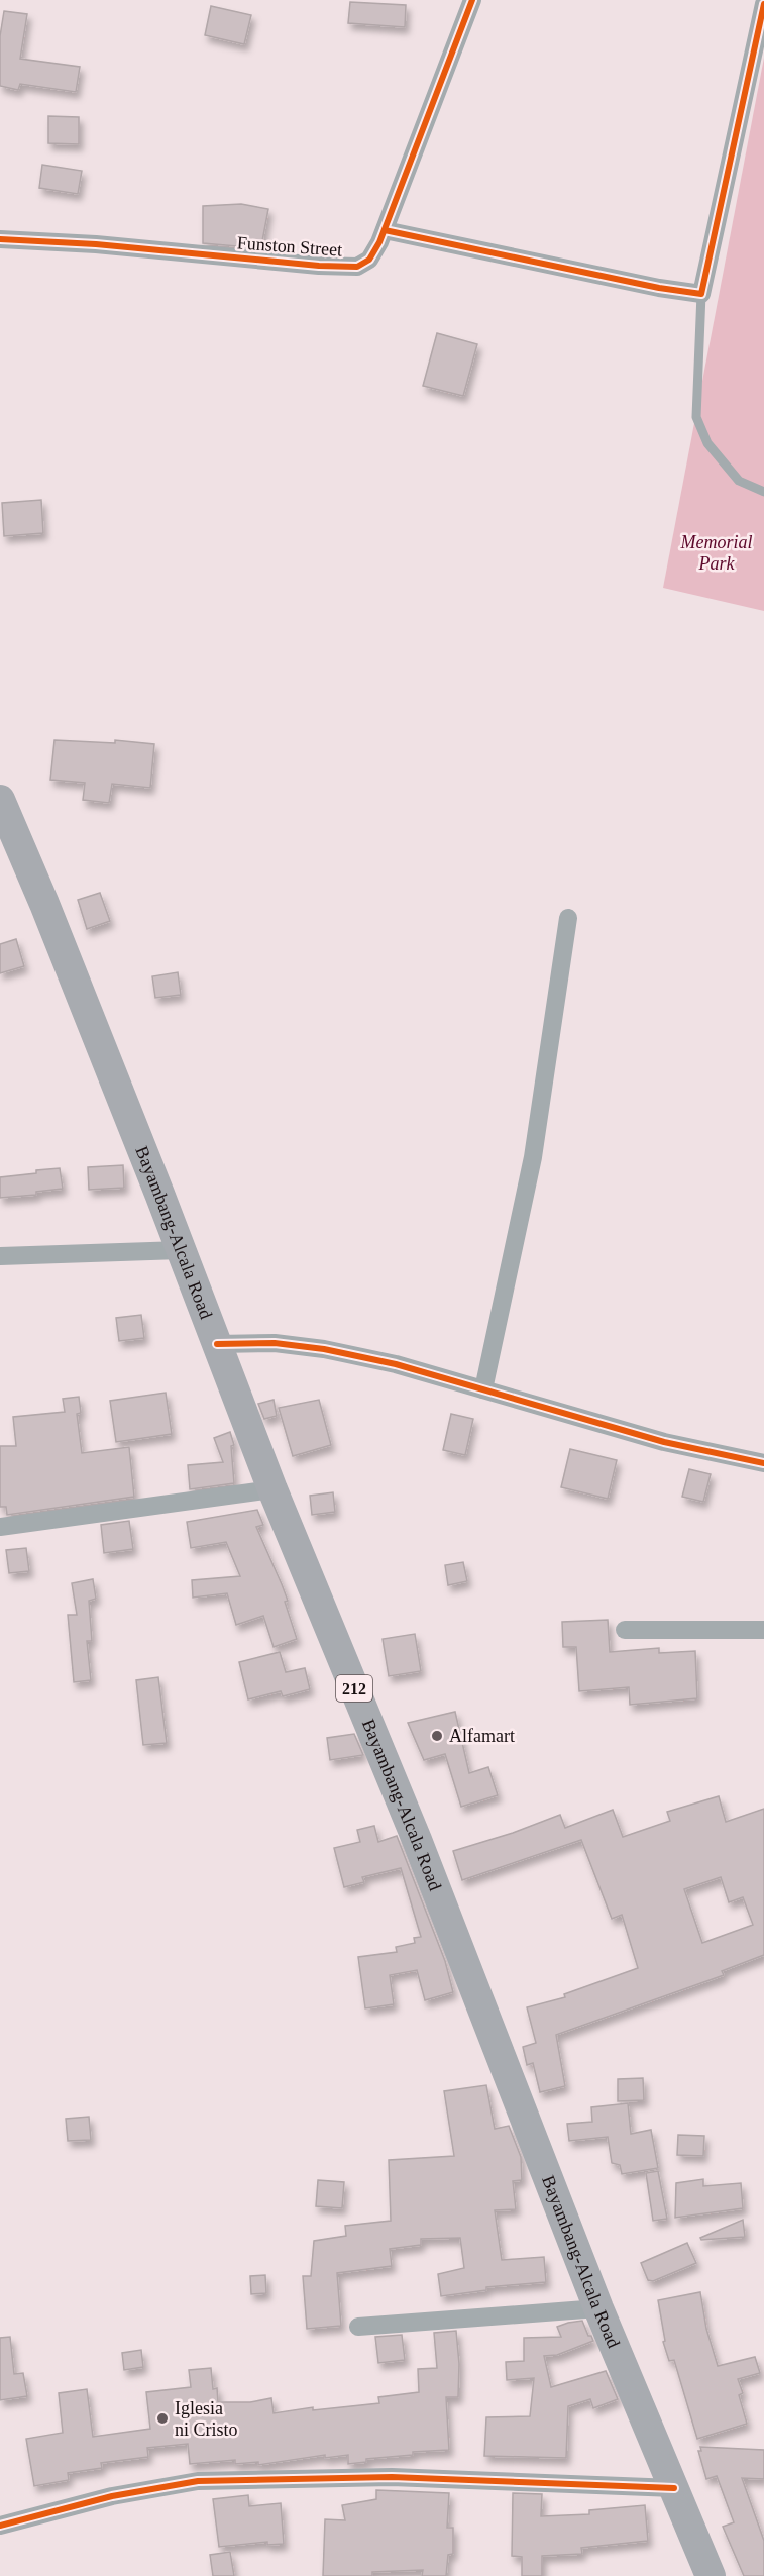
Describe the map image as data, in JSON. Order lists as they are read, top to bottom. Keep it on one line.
{"streets":{"main road":["Bayambang-Alcala Road","212"],"street":["Funston Street"]},"parks":["Memorial Park"],"places":["Alfamart","Iglesia ni Cristo"]}
